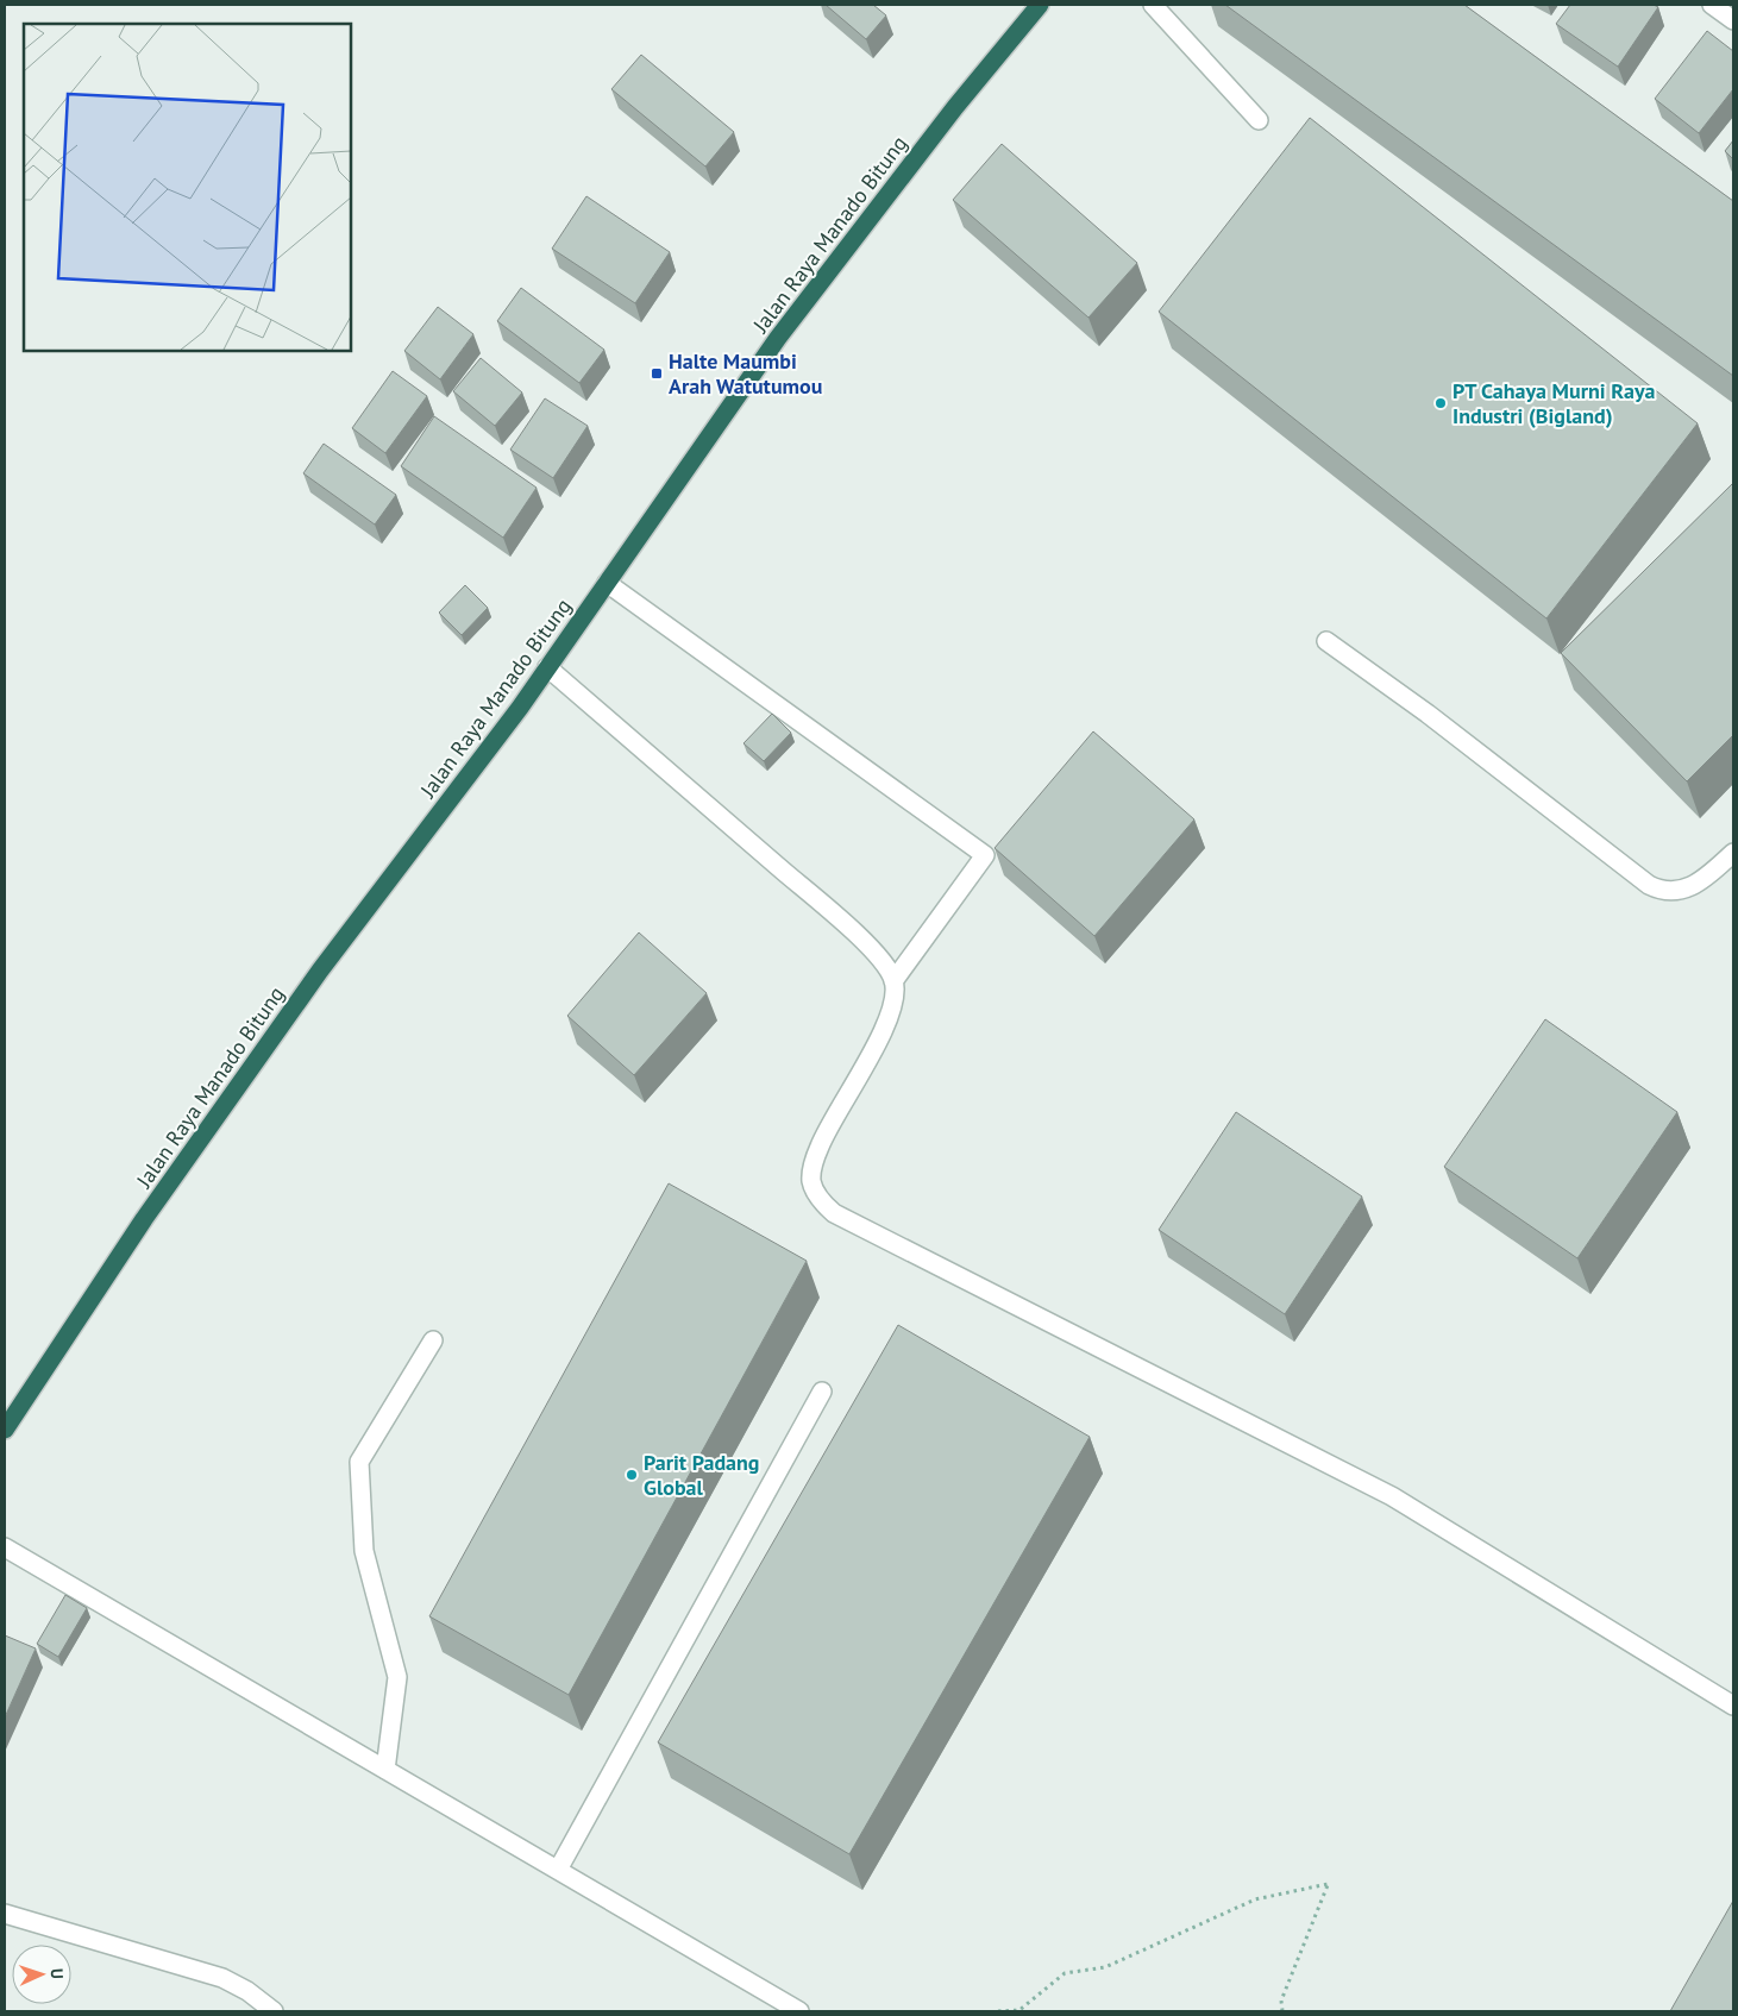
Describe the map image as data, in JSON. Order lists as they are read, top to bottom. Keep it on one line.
{"streets":{"highway":["Jalan Raya Manado Bitung"]},"places":{"transit":["Halte Maumbi Arah Watutumou"],"other":["PT Cahaya Murni Raya Industri (Bigland)","Parit Padang Global"]},"north":"right"}
